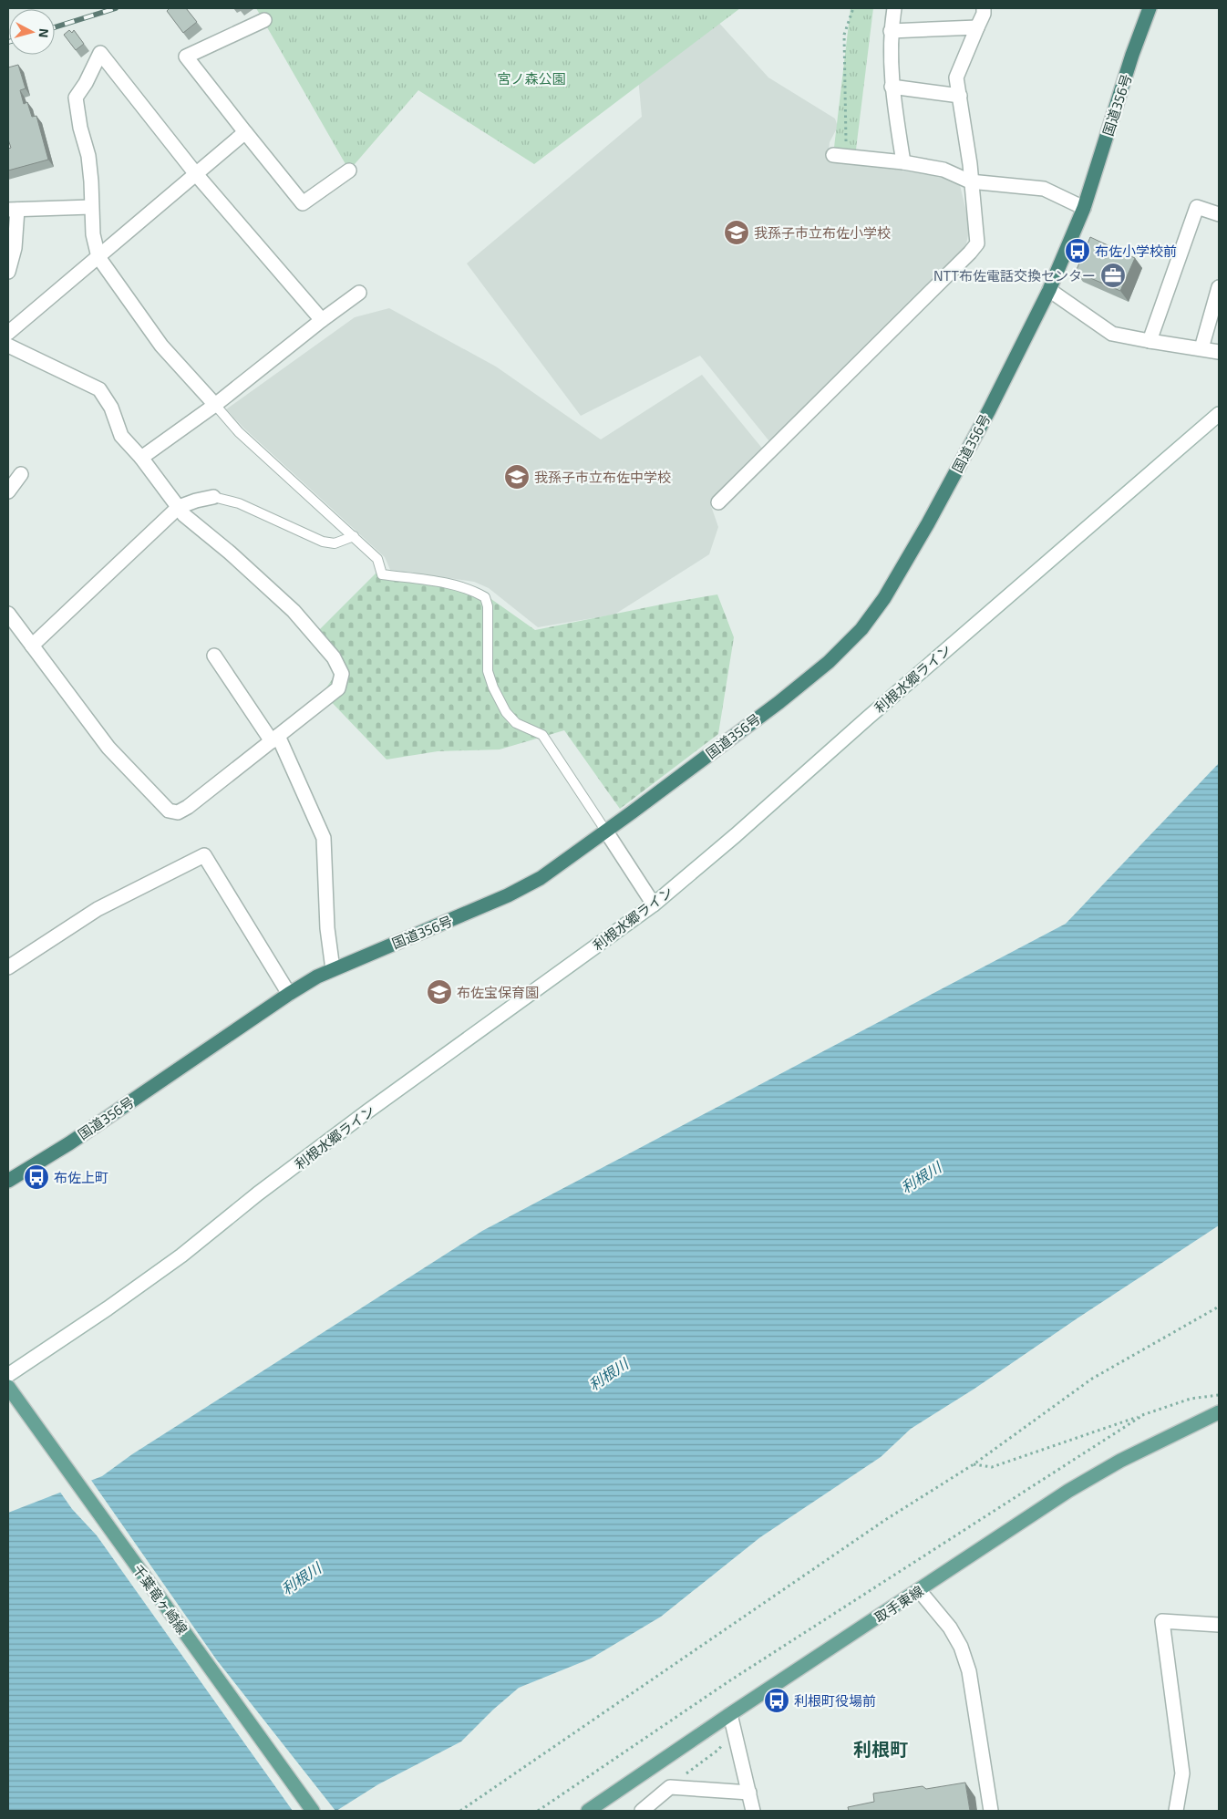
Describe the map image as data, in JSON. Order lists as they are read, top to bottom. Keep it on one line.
{"streets":{"highway":["国道356号"],"main road":["千葉竜ヶ崎線","取手東線"],"street":["利根水郷ライン"]},"districts":["利根町"],"water":["利根川"],"parks":["宮ノ森公園"],"places":{"school or university":["我孫子市立布佐小学校","我孫子市立布佐中学校","布佐宝保育園"],"bus stop":["布佐小学校前","布佐上町","利根町役場前"],"office":["NTT布佐電話交換センター"]},"north":"right"}
